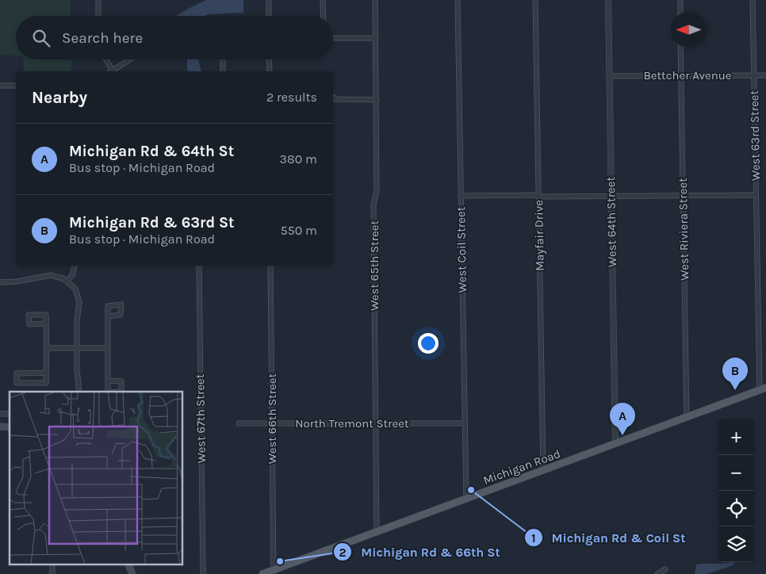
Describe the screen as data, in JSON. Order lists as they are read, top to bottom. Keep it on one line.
{"streets":{"main road":["Michigan Road"],"street":["Bettcher Avenue","West 63rd Street","West 64th Street","West Riviera Street","Mayfair Drive","West Coil Street","West 65th Street","West 67th Street","West 66th Street","North Tremont Street"]},"crossings":[["Bettcher Avenue","West 63rd Street"],["Bettcher Avenue","West 64th Street"],["Bettcher Avenue","West Riviera Street"],["West 63rd Street","Michigan Road"],["West 64th Street","Michigan Road"],["West Riviera Street","Michigan Road"],["Mayfair Drive","Michigan Road"],["West Coil Street","North Tremont Street"],["West Coil Street","Michigan Road"],["West 65th Street","North Tremont Street"],["West 65th Street","Michigan Road"],["West 66th Street","North Tremont Street"],["West 66th Street","Michigan Road"]],"places":["Michigan Rd & Coil St","Michigan Rd & 66th St"],"north":"left","page":{"search":"Search here","heading":["Nearby","2 results"],"list":[{"mark":"A","name":"Michigan Rd & 64th St","note":"Bus stop · Michigan Road","value":"380 m"},{"mark":"B","name":"Michigan Rd & 63rd St","note":"Bus stop · Michigan Road","value":"550 m"}],"pins":["B","A"],"map_buttons":["+","−"]}}
